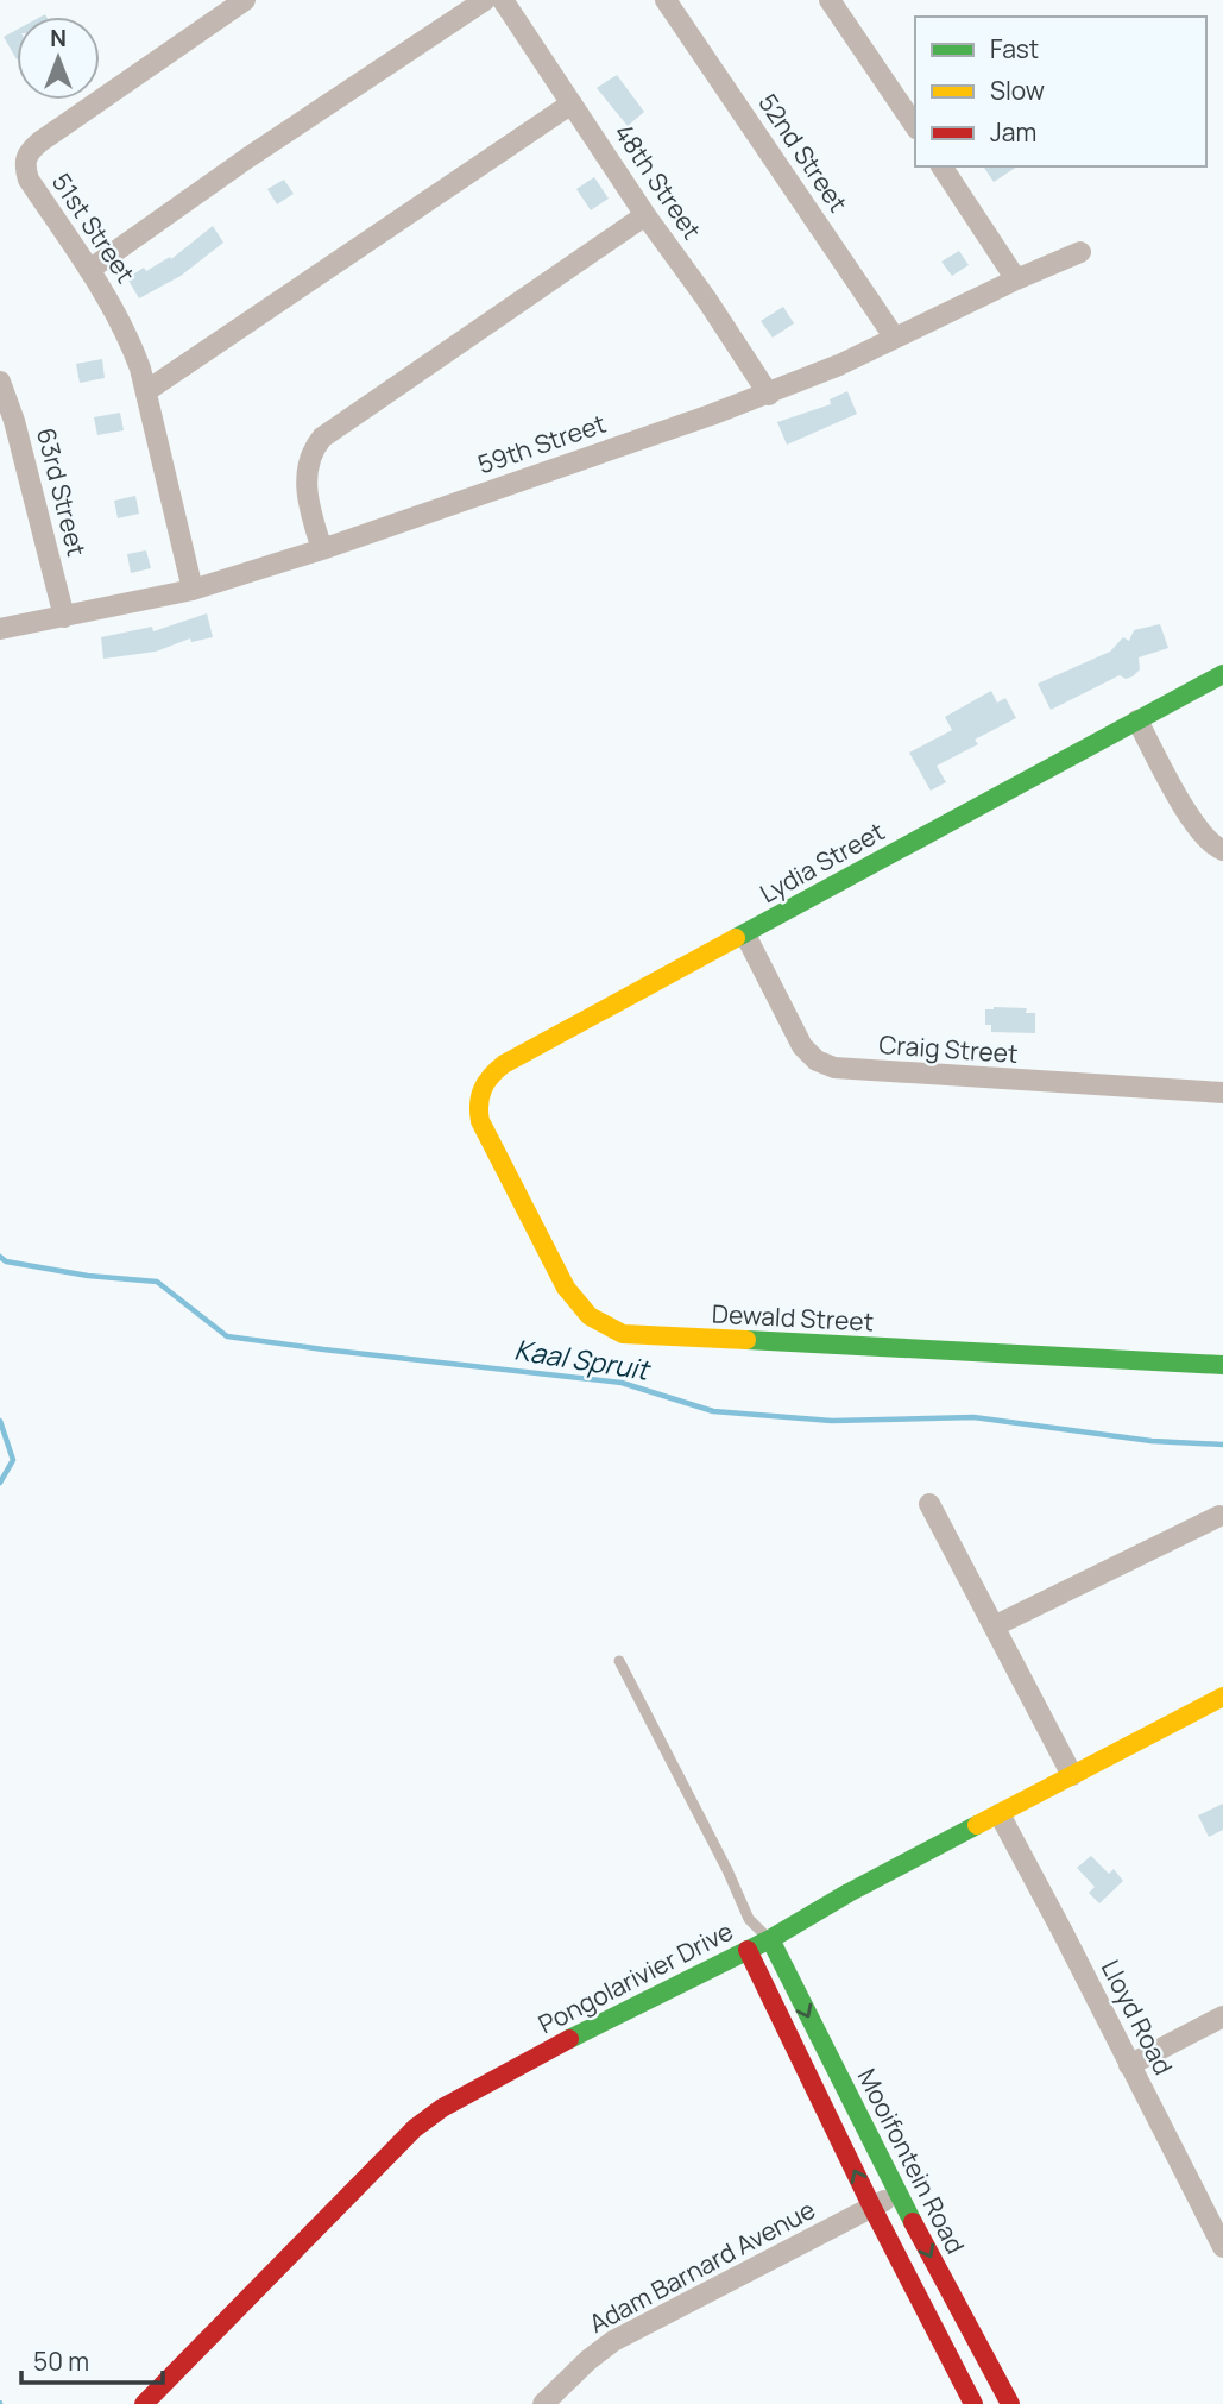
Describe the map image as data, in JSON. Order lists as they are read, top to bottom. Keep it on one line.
{"streets":{"street":["52nd Street","48th Street","51st Street","59th Street","63rd Street","Lydia Street","Craig Street","Dewald Street","Pongolarivier Drive","Lloyd Road","Mooifontein Road","Adam Barnard Avenue"]},"crossings":[["52nd Street","59th Street"],["48th Street","59th Street"],["51st Street","59th Street"],["59th Street","63rd Street"],["Lydia Street","Craig Street"],["Lydia Street","Dewald Street"],["Pongolarivier Drive","Lloyd Road"],["Pongolarivier Drive","Mooifontein Road"],["Mooifontein Road","Adam Barnard Avenue"]],"water":["Kaal Spruit"],"legend":["Fast","Slow","Jam"],"scale_bar":"50 m","north":"top"}
